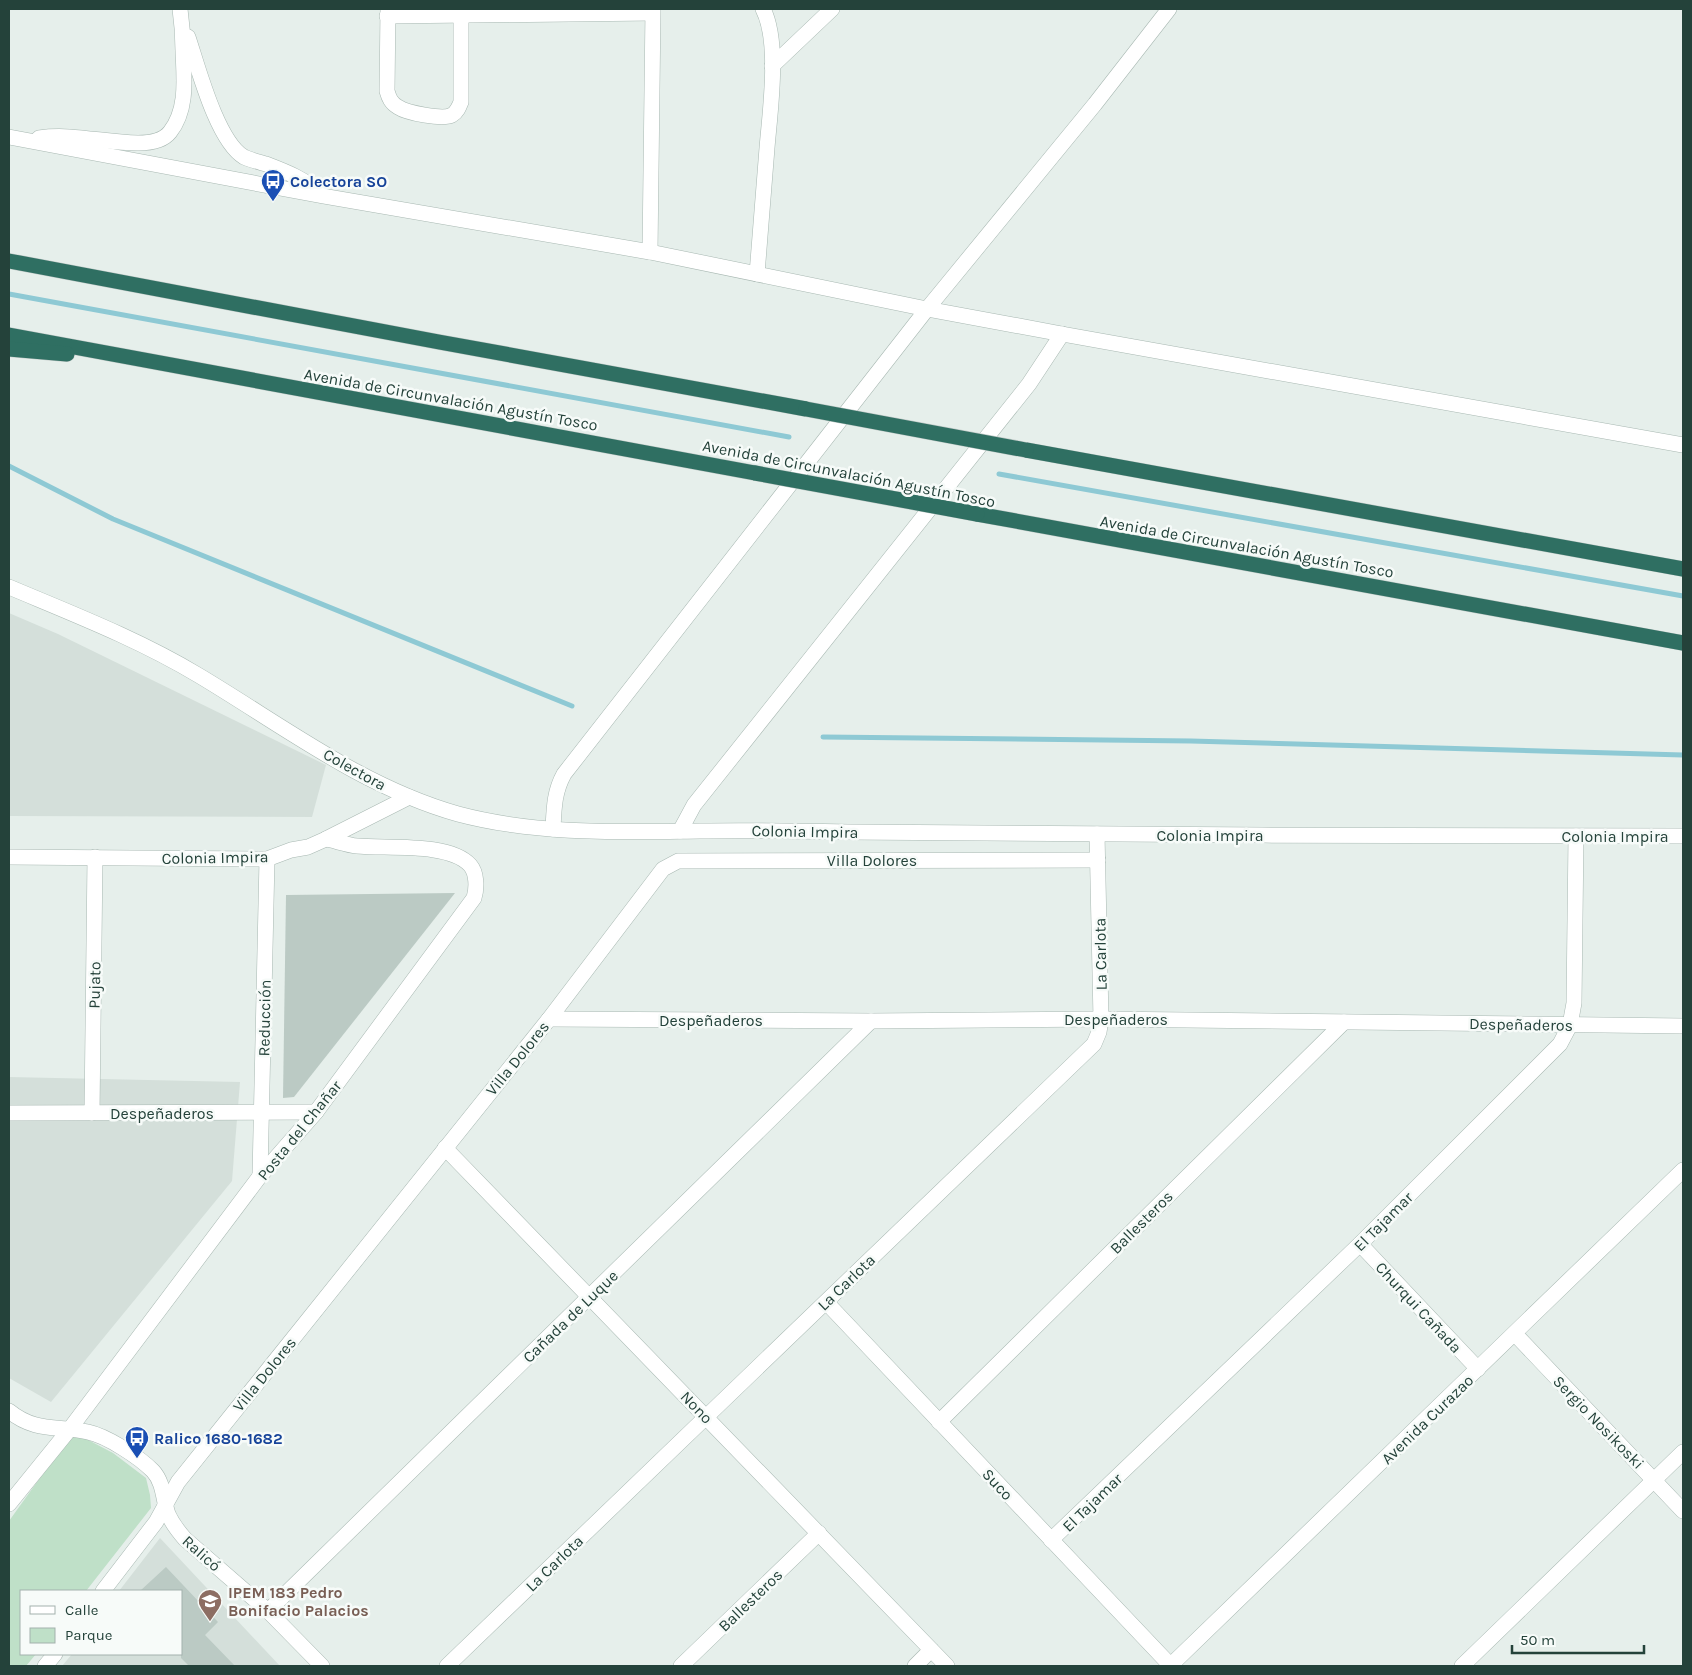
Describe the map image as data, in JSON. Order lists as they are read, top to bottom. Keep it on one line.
{"streets":{"highway":["Avenida de Circunvalación Agustín Tosco"],"street":["Colectora","Colonia Impira","Villa Dolores","La Carlota","Pujato","Reducción","Despeñaderos","Posta del Chañar","El Tajamar","Ballesteros","Churqui Cañada","Cañada de Luque","Nono","Avenida Curazao","Sergio Nosikoski","Suco","Ralicó"]},"crossings":[["Colectora","Colonia Impira"],["Colonia Impira","La Carlota"],["Colonia Impira","Pujato"],["Colonia Impira","Reducción"],["Colonia Impira","Posta del Chañar"],["Colonia Impira","El Tajamar"],["Villa Dolores","La Carlota"],["Villa Dolores","Despeñaderos"],["Villa Dolores","Nono"],["Villa Dolores","Ralicó"],["La Carlota","Despeñaderos"],["La Carlota","Nono"],["La Carlota","Suco"],["Pujato","Despeñaderos"],["Reducción","Despeñaderos"],["Reducción","Posta del Chañar"],["Despeñaderos","Posta del Chañar"],["Despeñaderos","El Tajamar"],["Despeñaderos","Ballesteros"],["Despeñaderos","Cañada de Luque"],["Posta del Chañar","Ralicó"],["El Tajamar","Churqui Cañada"],["El Tajamar","Suco"],["Ballesteros","Nono"],["Ballesteros","Suco"],["Churqui Cañada","Avenida Curazao"],["Cañada de Luque","Nono"],["Cañada de Luque","Ralicó"],["Avenida Curazao","Sergio Nosikoski"],["Avenida Curazao","Suco"]],"places":{"bus stop":["Colectora SO","Ralico 1680-1682"],"school or university":["IPEM 183 Pedro Bonifacio Palacios"]},"legend":["Calle","Parque"],"scale_bar":"50 m"}
